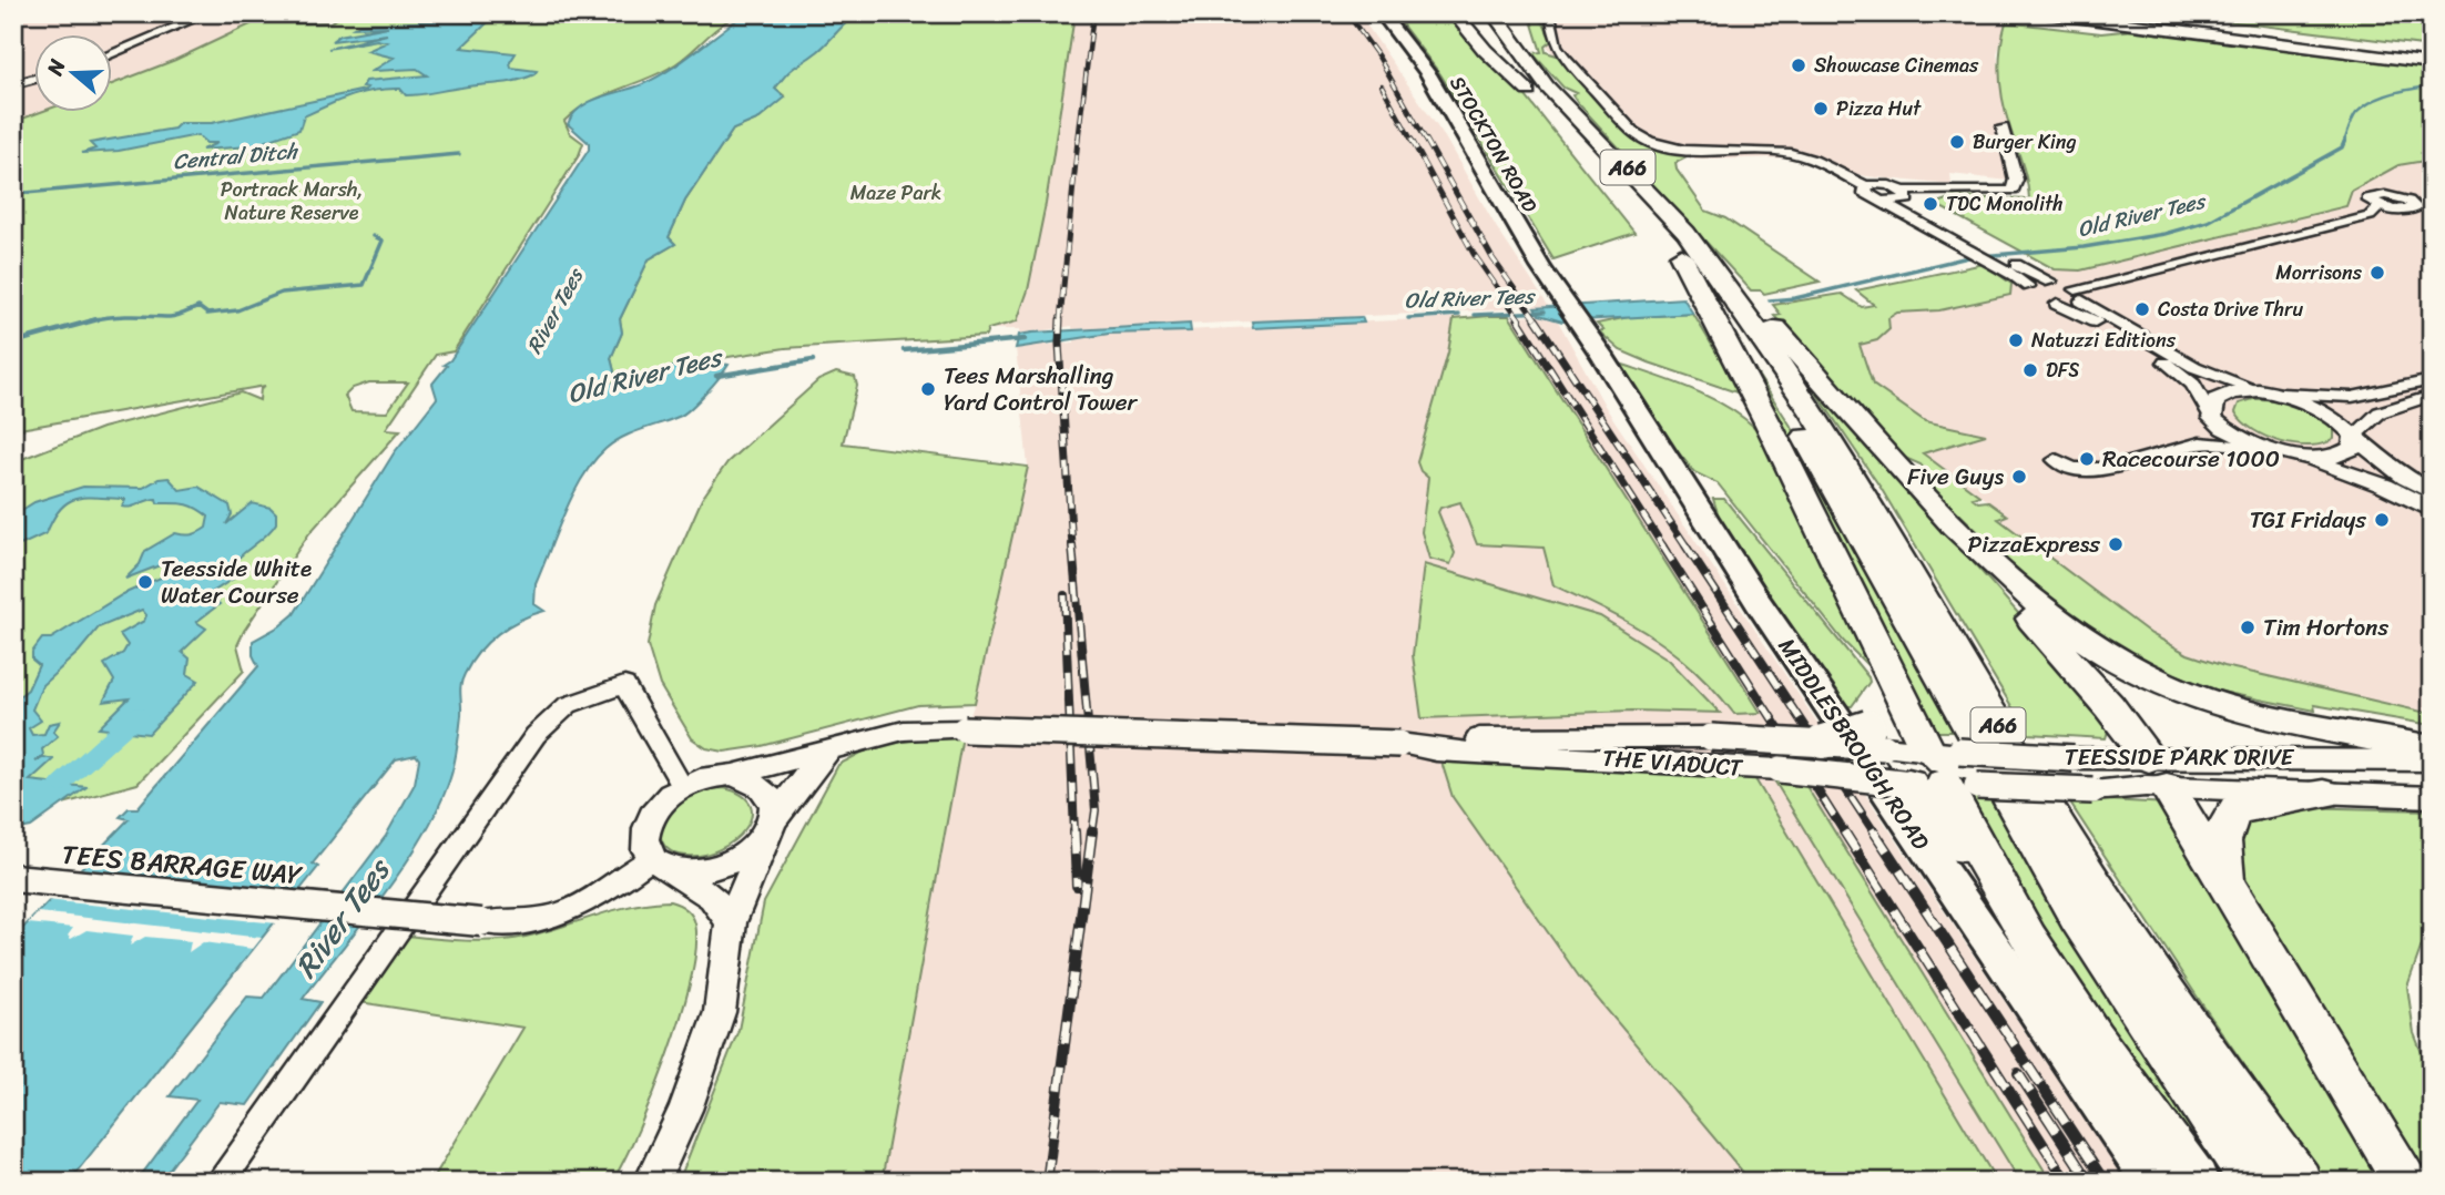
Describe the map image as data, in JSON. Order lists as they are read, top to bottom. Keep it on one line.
{"streets":{"highway":["A66"],"main road":["STOCKTON ROAD","MIDDLESBROUGH ROAD"],"street":["TEESSIDE PARK DRIVE","THE VIADUCT","TEES BARRAGE WAY"]},"crossings":[["STOCKTON ROAD","MIDDLESBROUGH ROAD"],["A66","TEESSIDE PARK DRIVE"],["A66","THE VIADUCT"],["TEESSIDE PARK DRIVE","THE VIADUCT"],["THE VIADUCT","TEES BARRAGE WAY"]],"water":["Central Ditch","Old River Tees","River Tees"],"parks":["Portrack Marsh, Nature Reserve","Maze Park"],"places":["Showcase Cinemas","Pizza Hut","Burger King","TDC Monolith","Morrisons","Costa Drive Thru","Natuzzi Editions","DFS","Tees Marshalling Yard Control Tower","Racecourse 1000","Five Guys","TGI Fridays","PizzaExpress","Teesside White Water Course","Tim Hortons"],"north":"left"}
